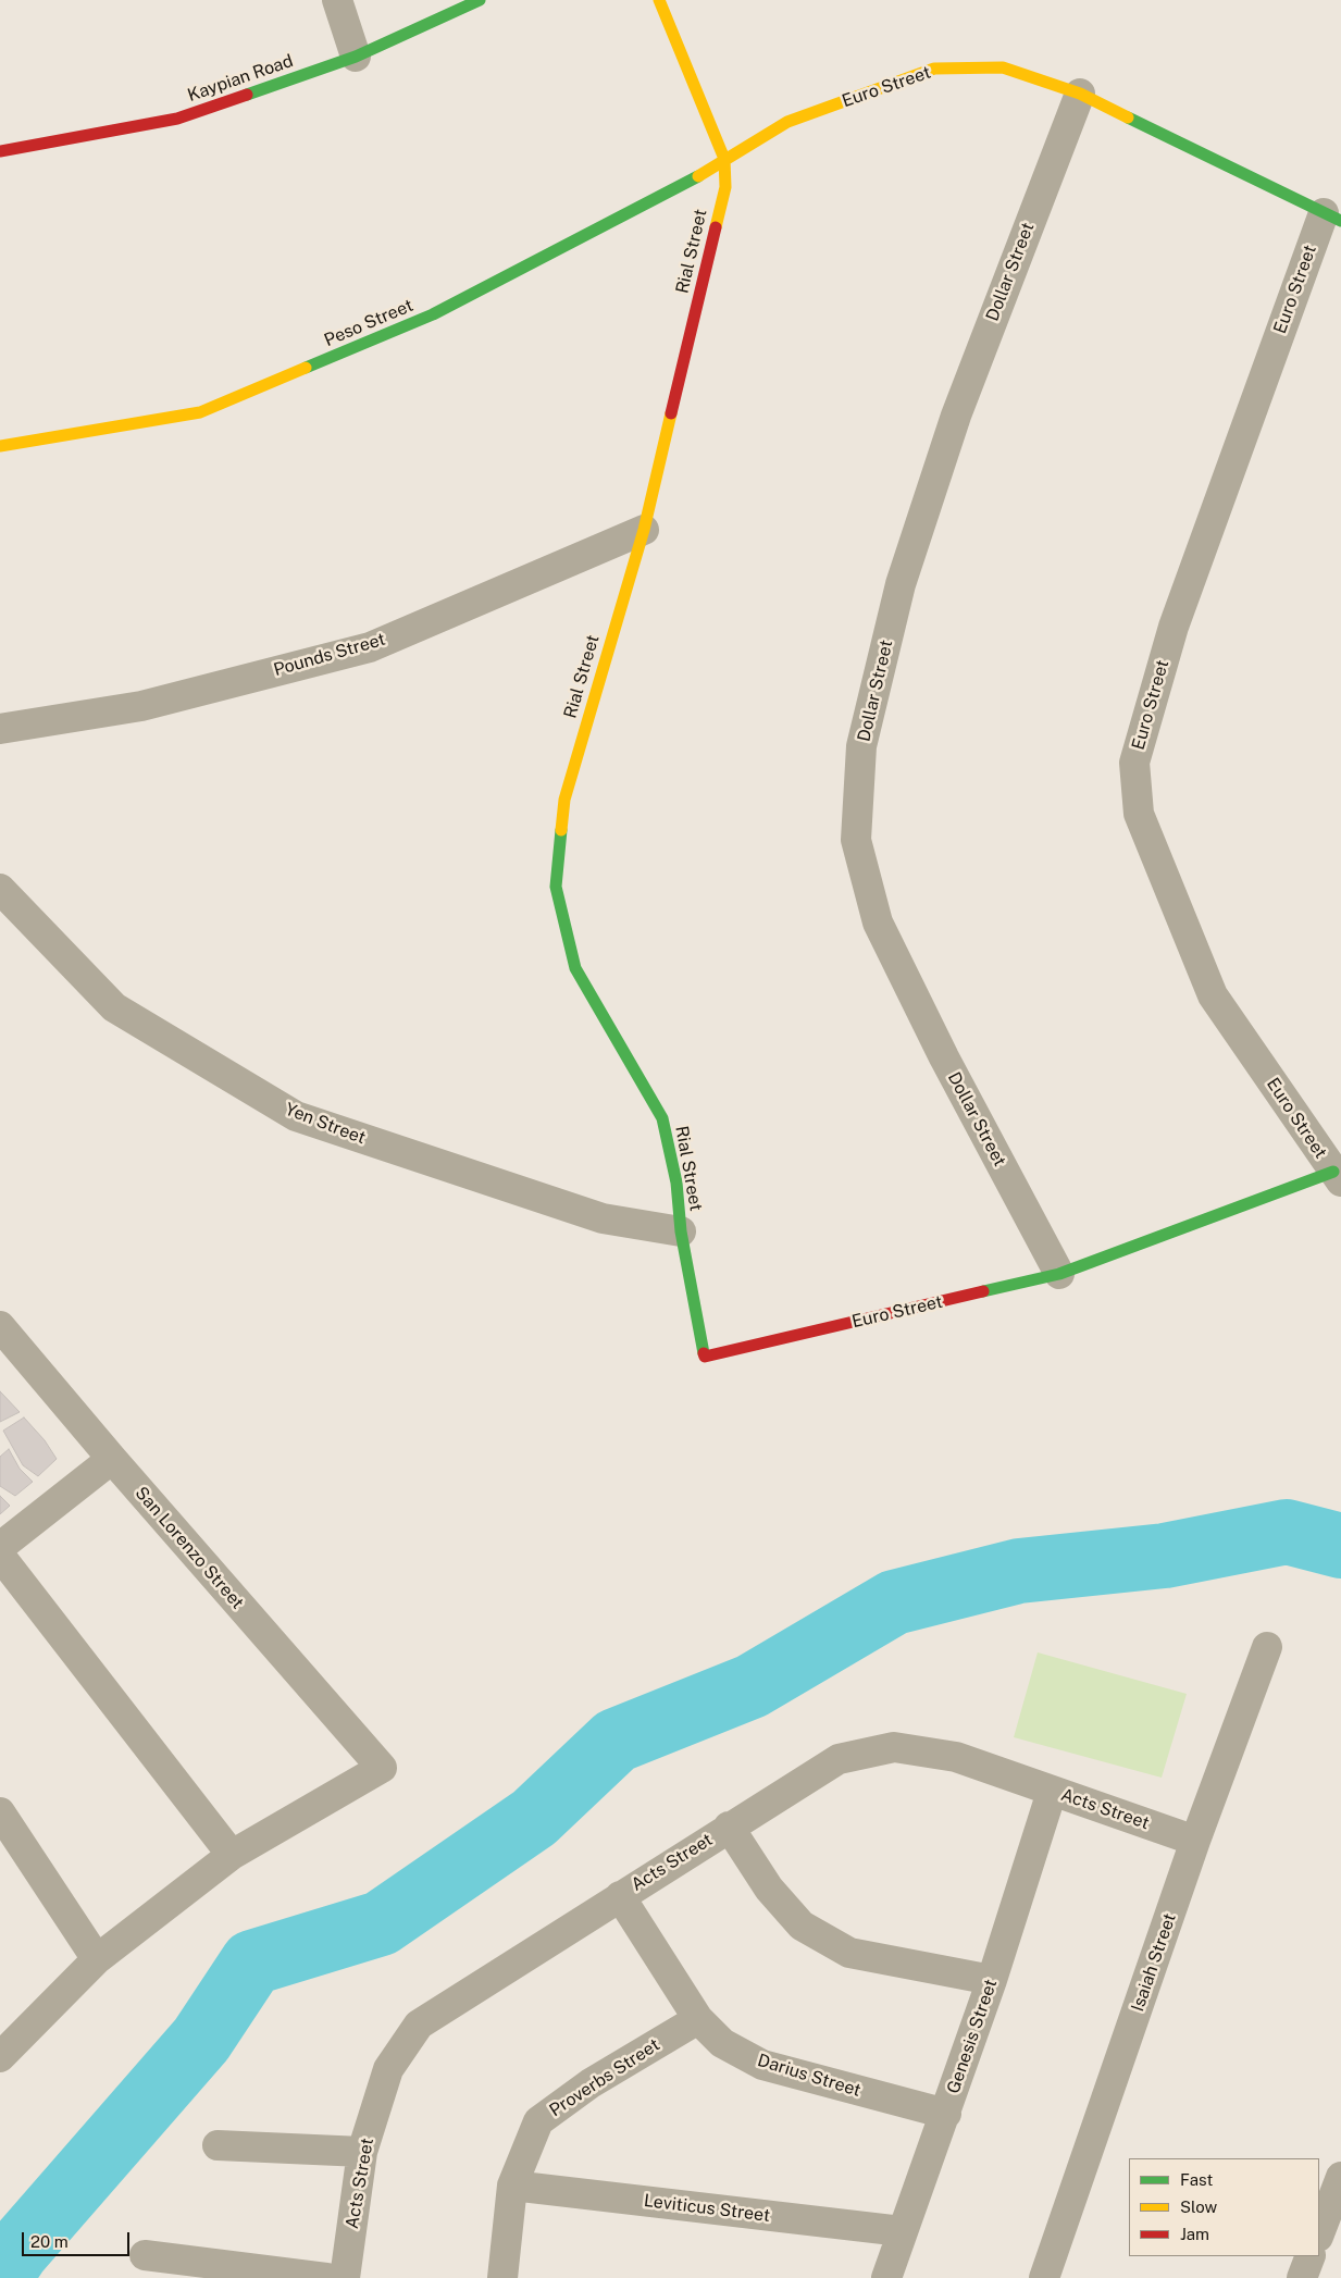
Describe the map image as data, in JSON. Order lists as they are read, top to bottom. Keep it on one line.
{"streets":{"street":["Kaypian Road","Euro Street","Rial Street","Dollar Street","Peso Street","Pounds Street","Yen Street","San Lorenzo Street","Acts Street","Isaiah Street","Genesis Street","Darius Street","Proverbs Street","Leviticus Street"]},"crossings":[["Euro Street","Rial Street"],["Euro Street","Dollar Street"],["Euro Street","Peso Street"],["Rial Street","Peso Street"],["Rial Street","Pounds Street"],["Rial Street","Yen Street"],["Acts Street","Isaiah Street"],["Acts Street","Genesis Street"],["Acts Street","Darius Street"],["Genesis Street","Darius Street"],["Genesis Street","Leviticus Street"],["Darius Street","Proverbs Street"],["Proverbs Street","Leviticus Street"]],"legend":["Fast","Slow","Jam"],"scale_bar":"20 m"}
